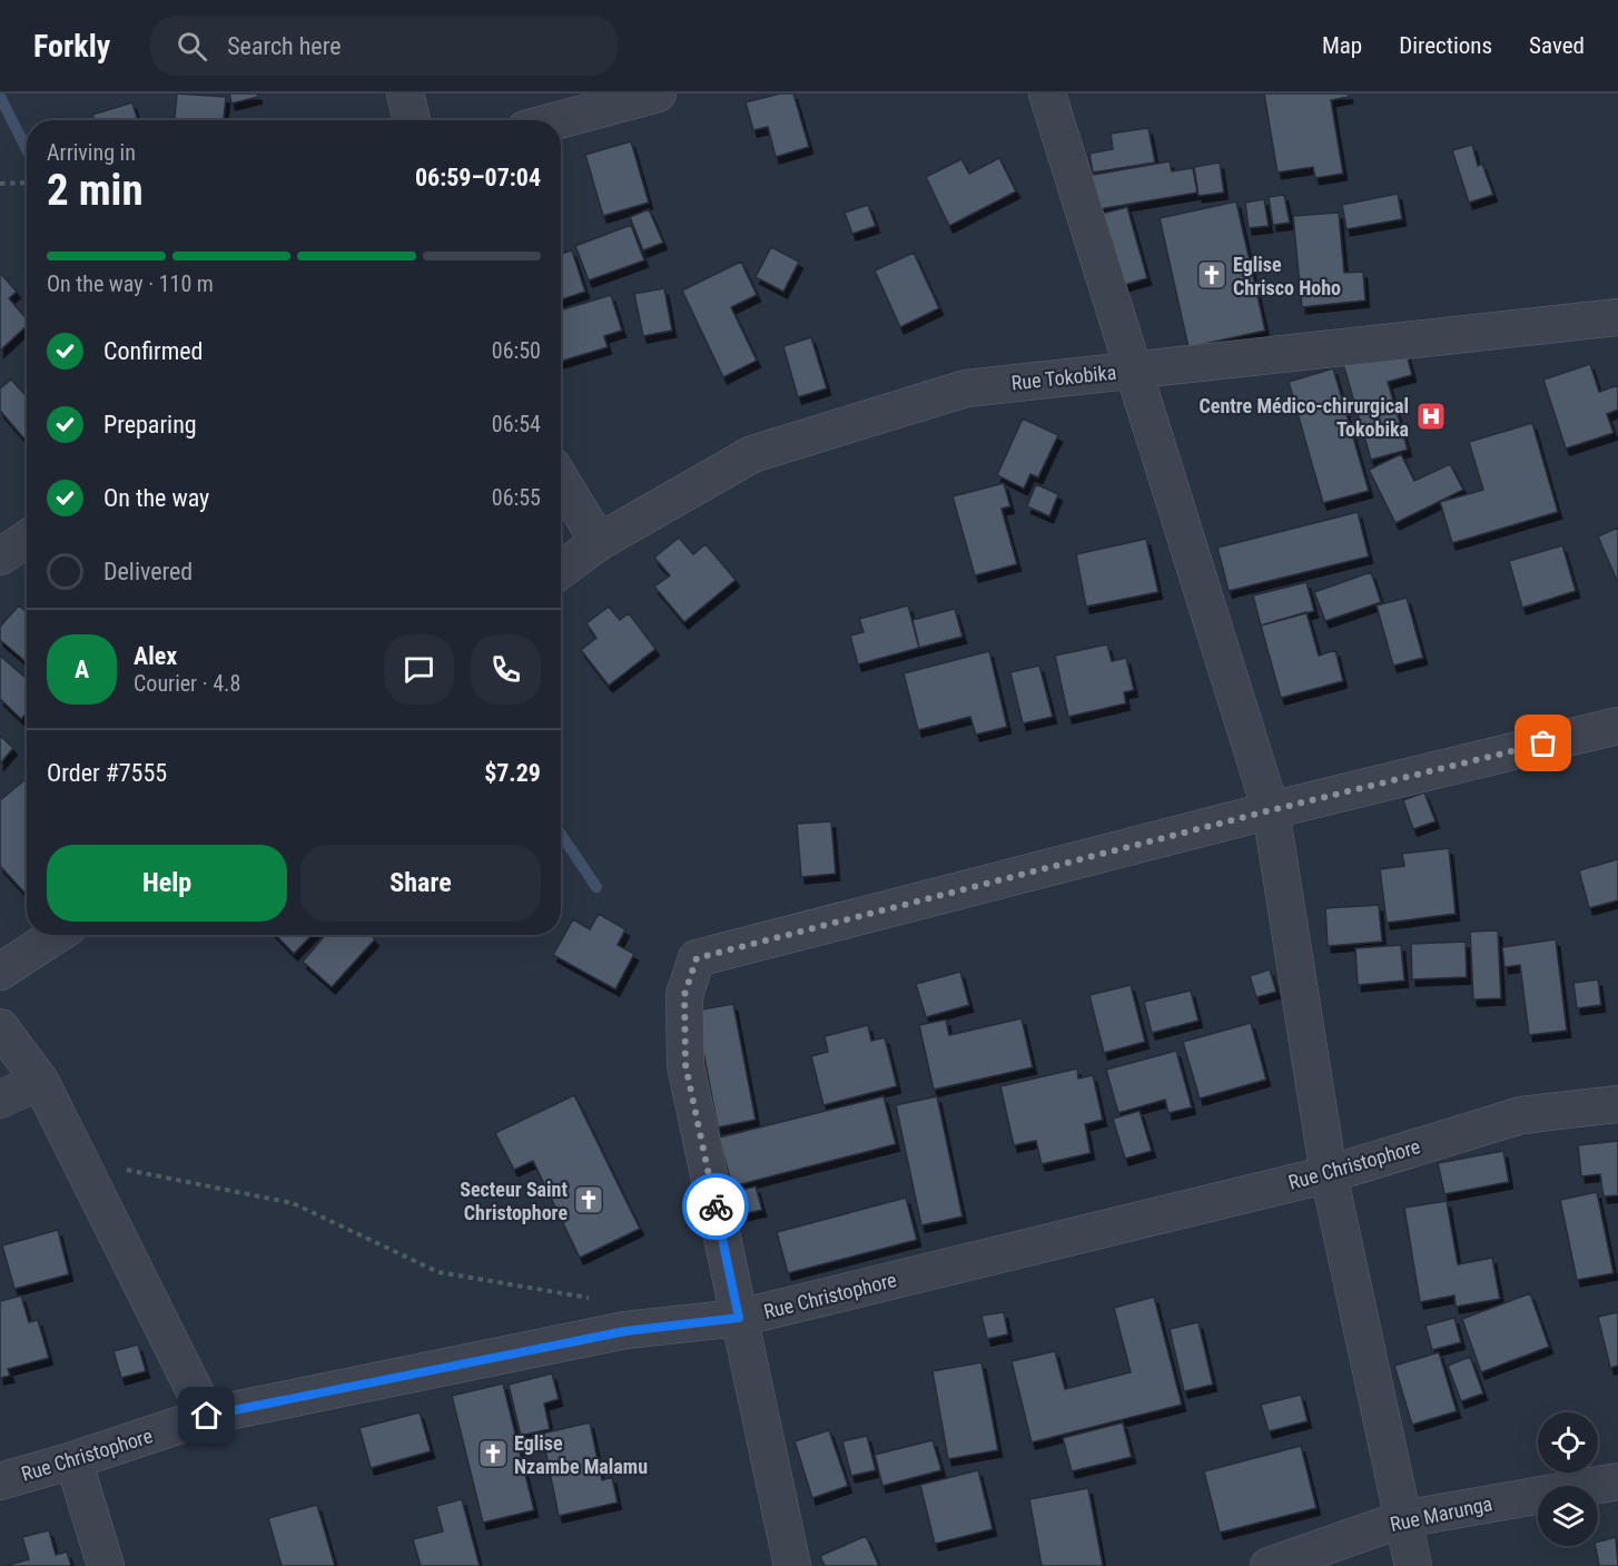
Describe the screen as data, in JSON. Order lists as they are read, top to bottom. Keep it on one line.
{"streets":{"street":["Rue Tokobika","Rue Christophore","Rue Marunga"]},"places":{"church":["Eglise Chrisco Hoho","Secteur Saint Christophore","Eglise Nzambe Malamu"],"hospital":["Centre Médico-chirurgical Tokobika"]},"page":{"header":"Forkly","search":"Search here","nav":["Map","Directions","Saved"],"heading":["2 min","Arriving in","06:59–07:04"],"panel":["Alex","Courier · 4.8","Order #7555","$7.29"],"bar":"On the way · 110 m","list":[["Confirmed","06:50"],["Preparing","06:54"],["On the way","06:55"],"Delivered"],"round":"A","buttons":["Help","Share"]}}
